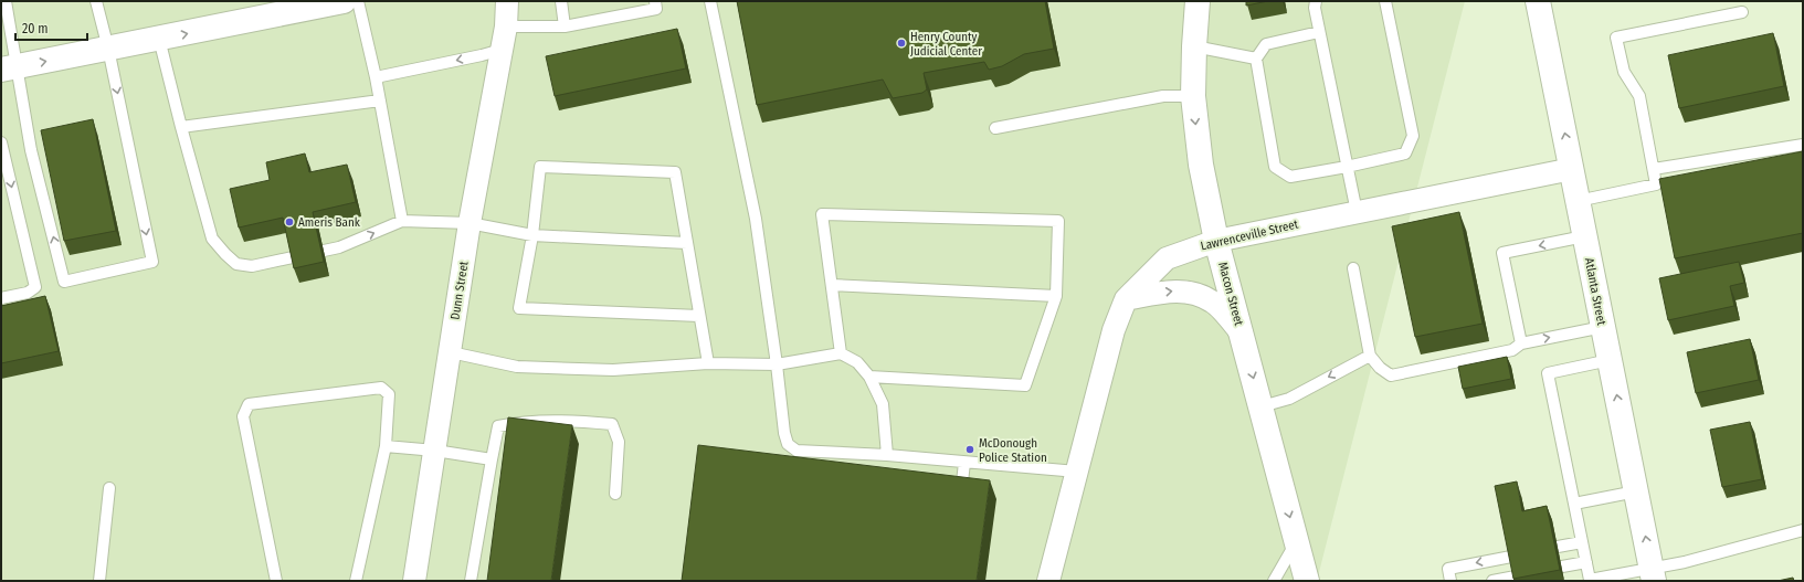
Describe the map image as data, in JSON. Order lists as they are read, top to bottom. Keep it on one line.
{"streets":{"main road":["Atlanta Street","Macon Street"],"street":["Lawrenceville Street","Dunn Street"]},"crossings":[["Lawrenceville Street","Atlanta Street"],["Lawrenceville Street","Macon Street"]],"one_way":["Atlanta Street","Macon Street"],"places":["Henry County Judicial Center","Ameris Bank","McDonough Police Station"],"scale_bar":"20 m"}
